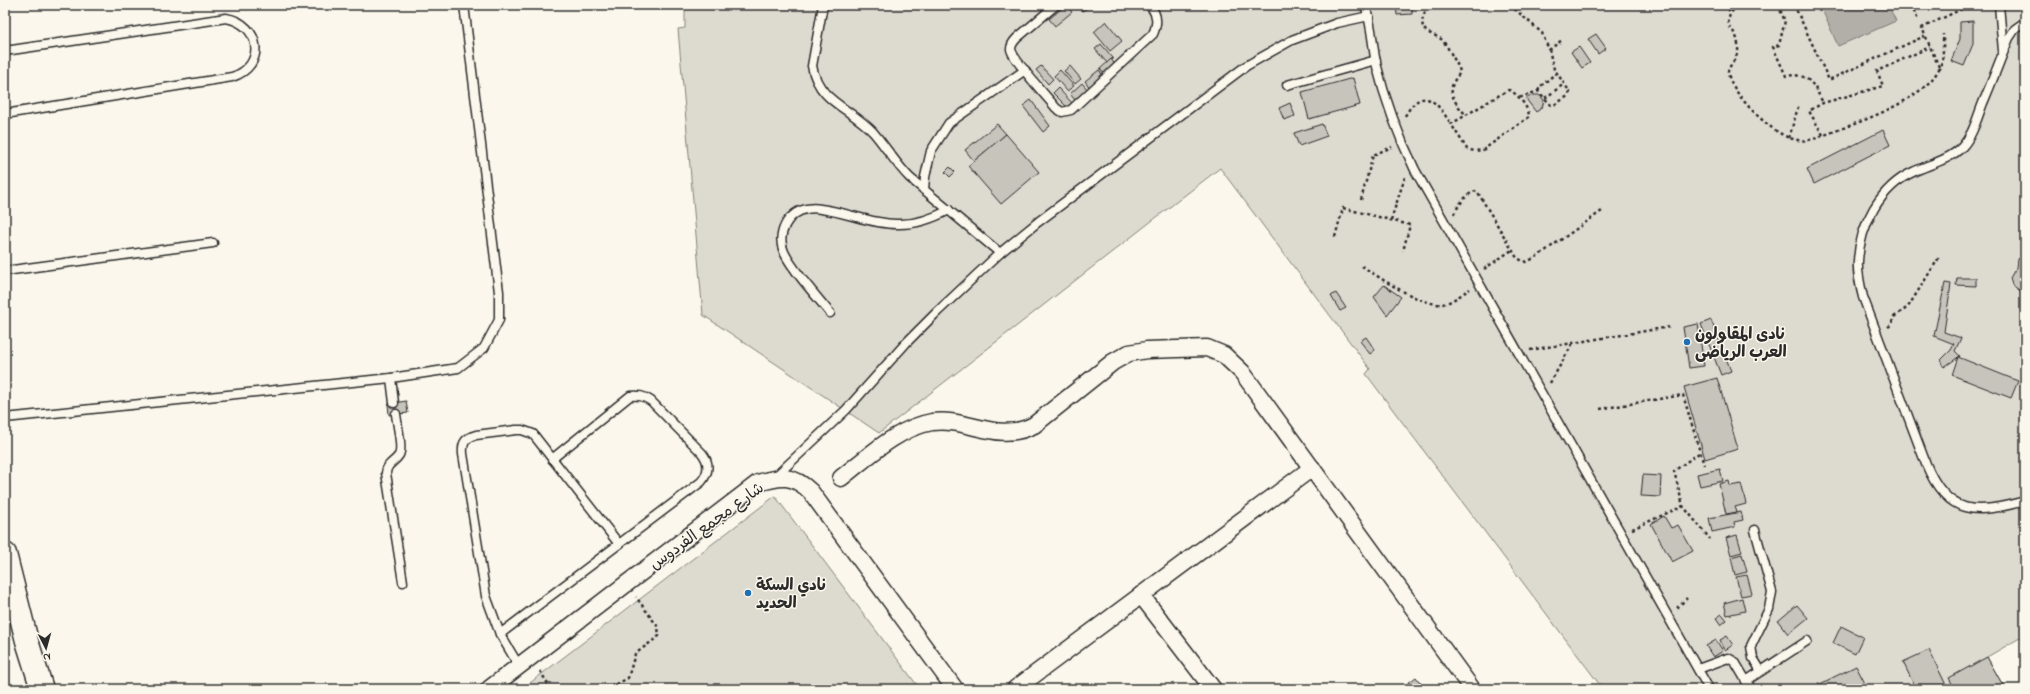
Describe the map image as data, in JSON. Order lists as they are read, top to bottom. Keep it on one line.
{"streets":{"street":["شارع مجمع الفردوس"]},"places":["نادى المقاولون العرب الرياضى","نادي السكة الحديد"],"north":"bottom"}
